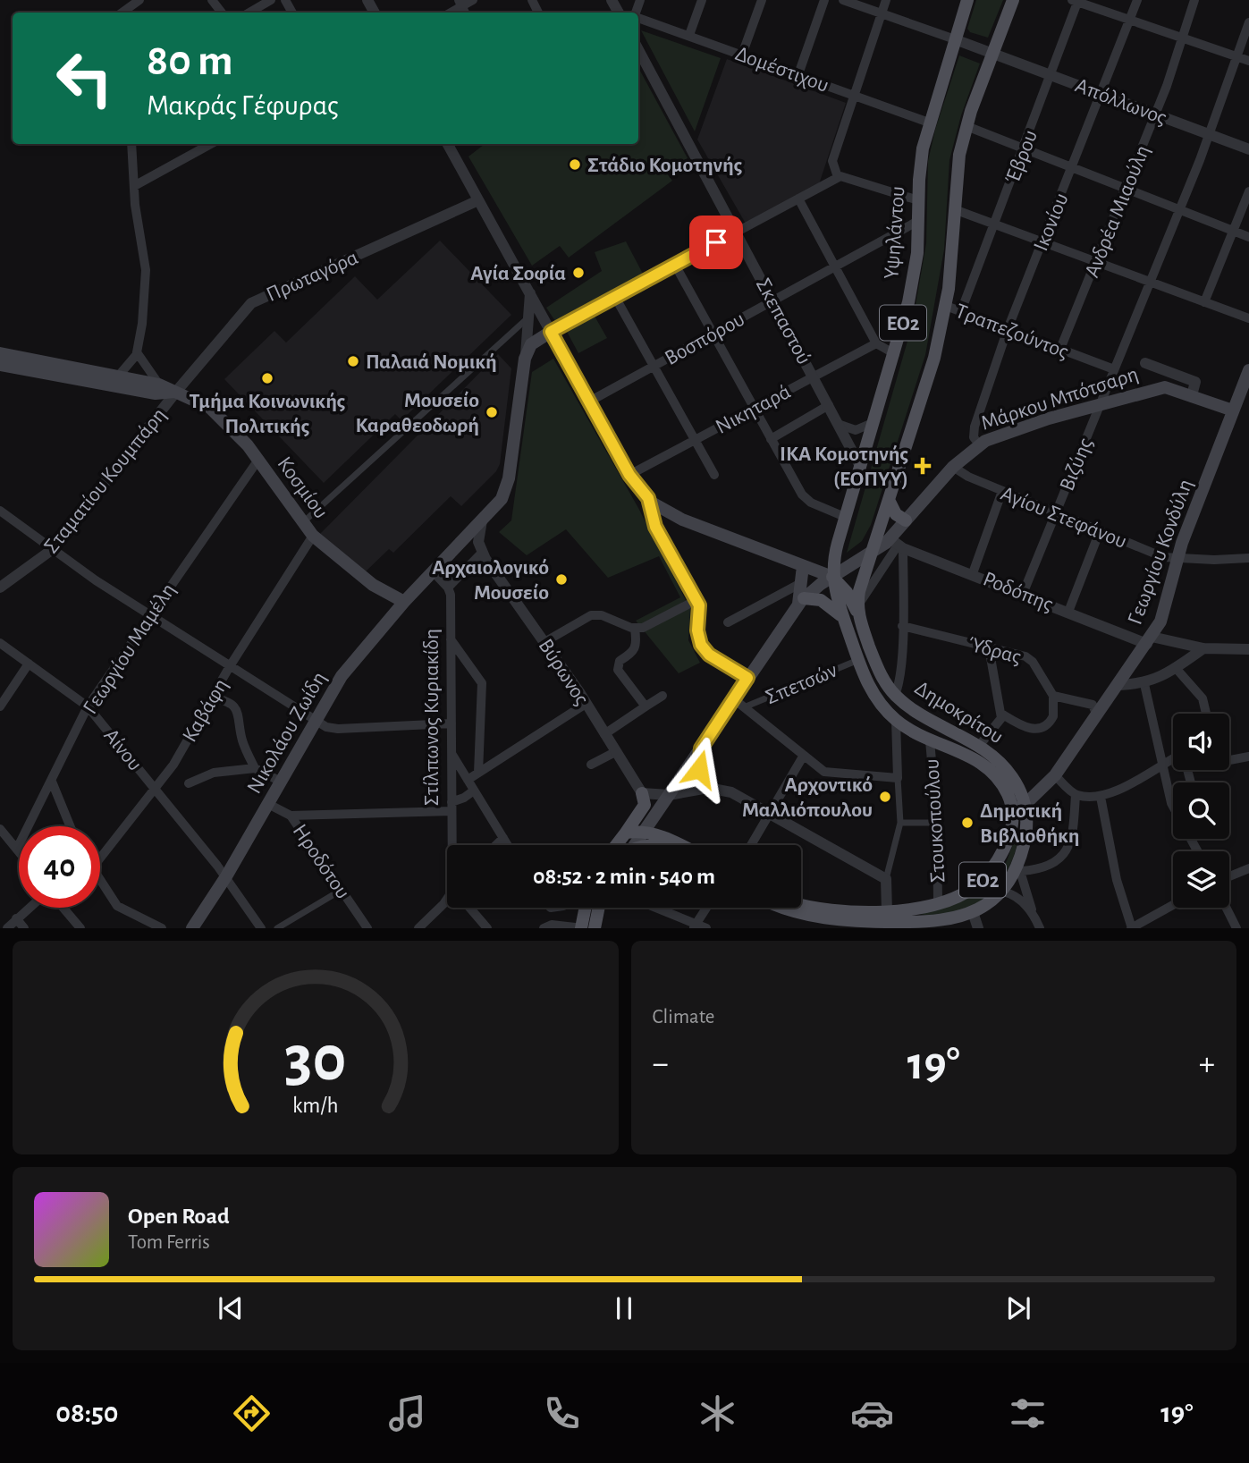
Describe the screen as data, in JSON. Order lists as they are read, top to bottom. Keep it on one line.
{"streets":{"main road":["Υψηλάντου","ΕΟ2","Μάρκου Μπότσαρη","Κοσμίου","Γεωργίου Κονδύλη","Δημοκρίτου","Νικολάου Ζωίδη"],"street":["Δομέστιχου","Απόλλωνος","Έβρου","Ανδρέα Μιαούλη","Ικονίου","Πρωταγόρα","Σκεπαστού","Τραπεζούντος","Βοσπόρου","Νικηταρά","Βιζύης","Σταματίου Κουμπάρη","Αγίου Στεφάνου","Ροδόπης","Γεωργίου Μαμέλη","Ύδρας","Βύρωνος","Σπετσών","Καβάφη","Στίλπωνος Κυριακίδη","Αίνου","Στουκοπούλου","Ηροδότου"]},"crossings":[["Δομέστιχου","Υψηλάντου"],["Απόλλωνος","Έβρου"],["Απόλλωνος","Ανδρέα Μιαούλη"],["Απόλλωνος","Ικονίου"],["Απόλλωνος","Υψηλάντου"],["Απόλλωνος","ΕΟ2"],["Απόλλωνος","Βιζύης"],["Έβρου","Τραπεζούντος"],["Ανδρέα Μιαούλη","Τραπεζούντος"],["Ικονίου","Τραπεζούντος"],["Ικονίου","Μάρκου Μπότσαρη"],["Υψηλάντου","Σκεπαστού"],["Υψηλάντου","Βοσπόρου"],["Υψηλάντου","Μάρκου Μπότσαρη"],["Υψηλάντου","Δημοκρίτου"],["Πρωταγόρα","Σταματίου Κουμπάρη"],["Πρωταγόρα","Κοσμίου"],["Σκεπαστού","Βοσπόρου"],["Σκεπαστού","Νικηταρά"],["ΕΟ2","Τραπεζούντος"],["ΕΟ2","Μάρκου Μπότσαρη"],["ΕΟ2","Δημοκρίτου"],["Τραπεζούντος","Βιζύης"],["Μάρκου Μπότσαρη","Βιζύης"],["Μάρκου Μπότσαρη","Αγίου Στεφάνου"],["Μάρκου Μπότσαρη","Γεωργίου Κονδύλη"],["Μάρκου Μπότσαρη","Ροδόπης"],["Μάρκου Μπότσαρη","Δημοκρίτου"],["Βιζύης","Αγίου Στεφάνου"],["Βιζύης","Ροδόπης"],["Σταματίου Κουμπάρη","Κοσμίου"],["Κοσμίου","Γεωργίου Μαμέλη"],["Κοσμίου","Καβάφη"],["Κοσμίου","Νικολάου Ζωίδη"],["Αγίου Στεφάνου","Γεωργίου Κονδύλη"],["Γεωργίου Κονδύλη","Ροδόπης"],["Γεωργίου Κονδύλη","Δημοκρίτου"],["Γεωργίου Μαμέλη","Αίνου"],["Σπετσών","Δημοκρίτου"],["Καβάφη","Αίνου"],["Δημοκρίτου","Στουκοπούλου"],["Νικολάου Ζωίδη","Αίνου"],["Νικολάου Ζωίδη","Ηροδότου"]],"places":{"other":["Στάδιο Κομοτηνής","Αγία Σοφία","Παλαιά Νομική","Τμήμα Κοινωνικής Πολιτικής","Μουσείο Καραθεοδωρή","Αρχαιολογικό Μουσείο","Αρχοντικό Μαλλιόπουλου","Δημοτική Βιβλιοθήκη"],"health":["ΙΚΑ Κομοτηνής (ΕΟΠΥΥ)"]},"page":{"turn":["80 m","Μακράς Γέφυρας"],"limit":"40","trip":"08:52 · 2 min · 540 m","tile":"Climate","heat":["−","19°","+"],"song":["Open Road","Tom Ferris"],"tabs":["08:50","19°"],"gauge":["30","km/h"]}}
